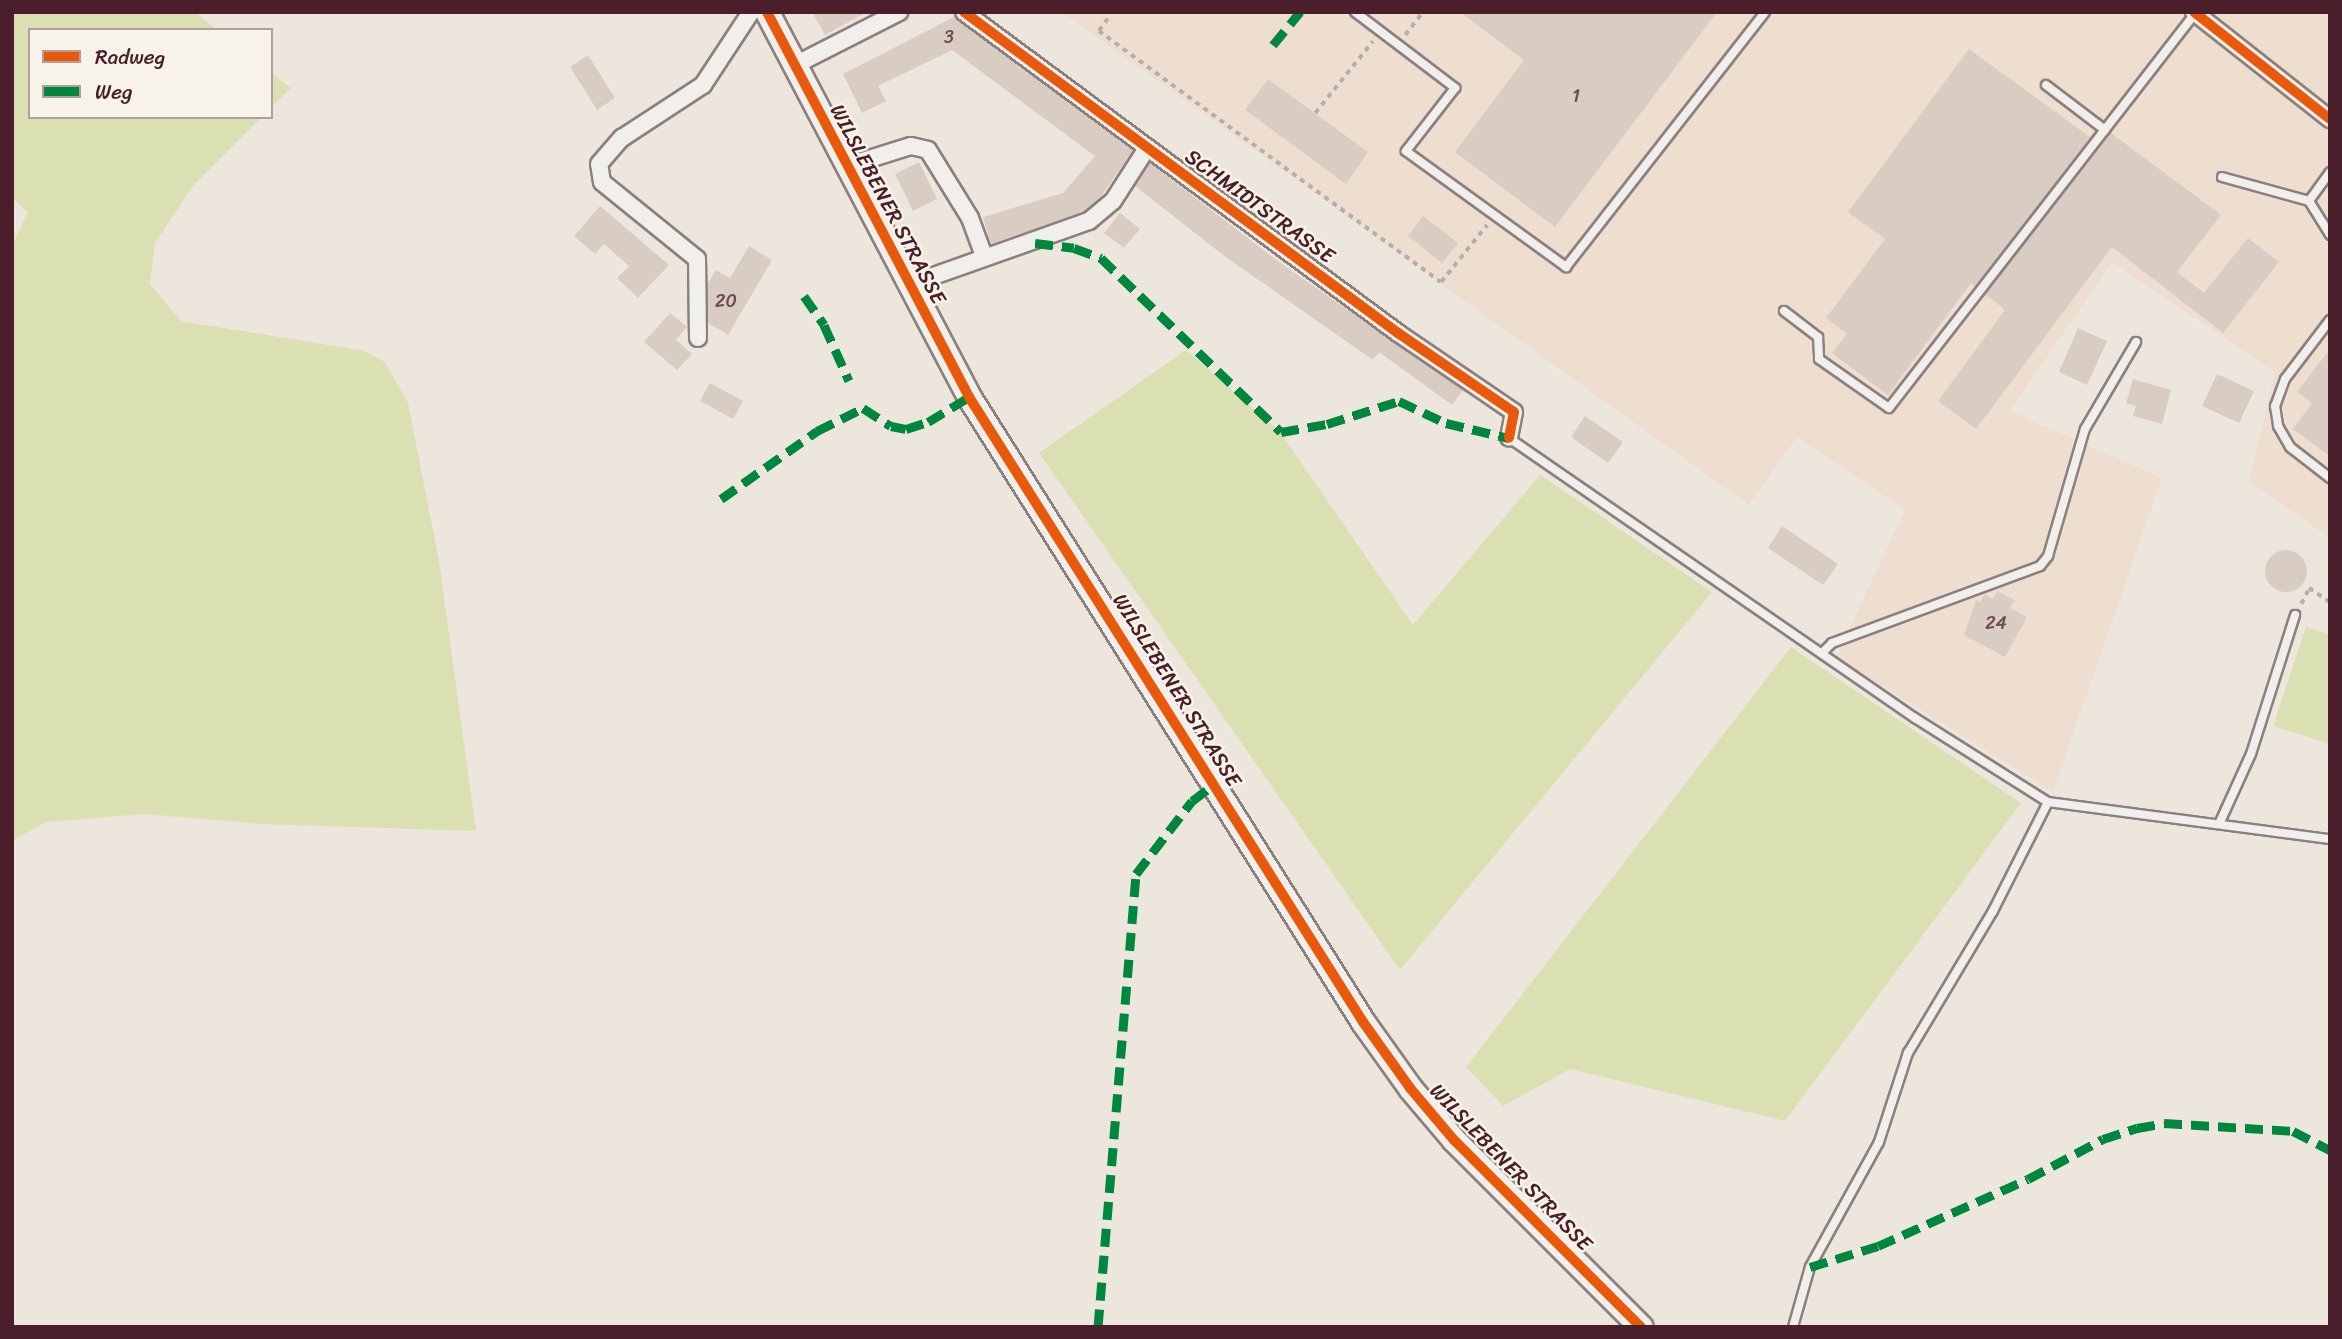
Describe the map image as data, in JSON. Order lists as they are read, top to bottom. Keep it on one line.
{"streets":{"street":["WILSLEBENER STRASSE","SCHMIDTSTRASSE"]},"house_numbers":["3","1","20","24"],"legend":["Radweg","Weg"]}
